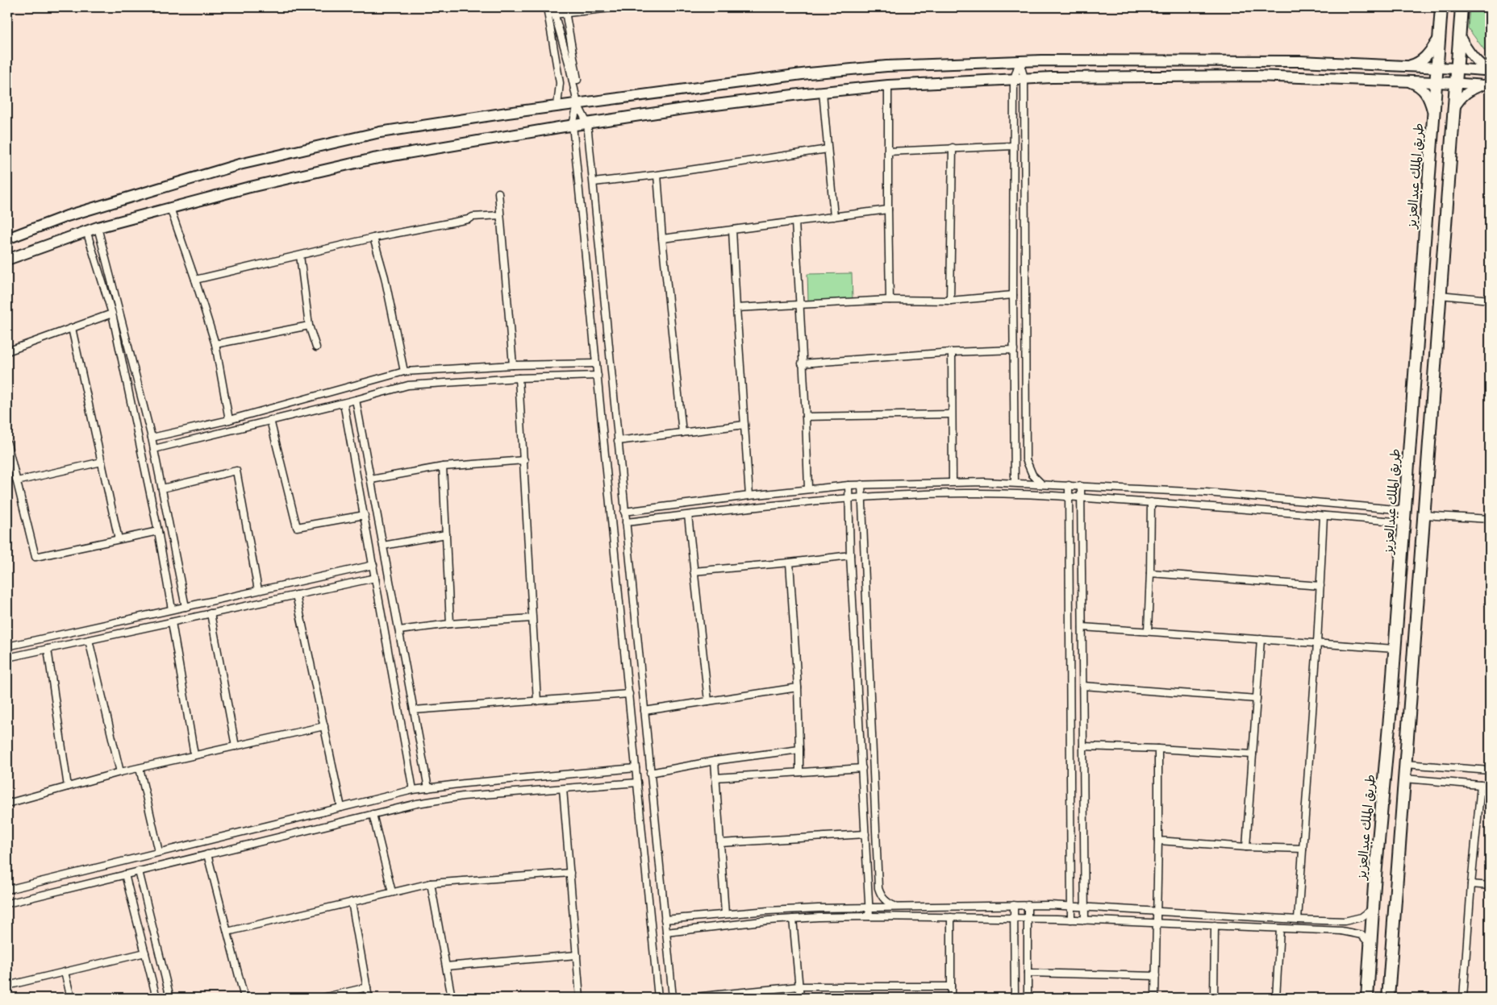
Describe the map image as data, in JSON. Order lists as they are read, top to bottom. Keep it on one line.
{"streets":{"highway":["طريق الملك عبدالعزيز"]}}
